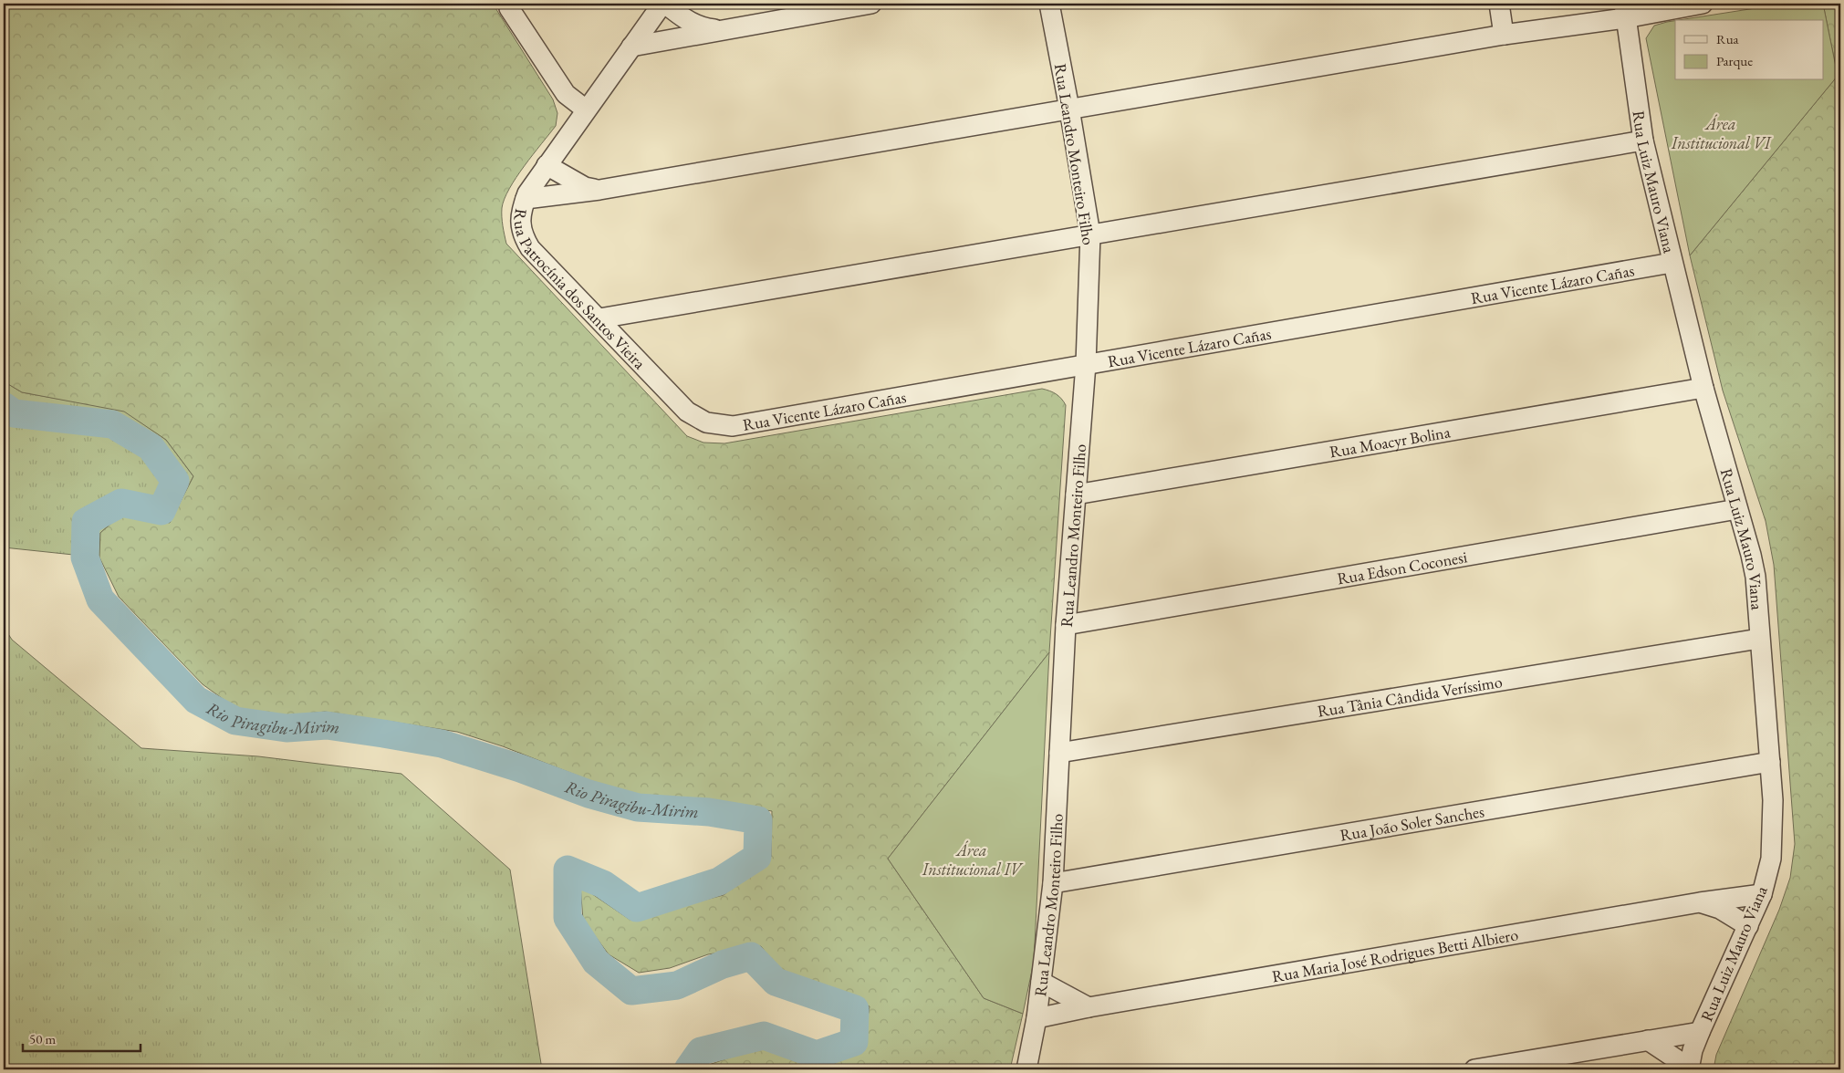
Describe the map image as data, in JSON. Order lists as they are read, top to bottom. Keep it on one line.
{"streets":{"street":["Rua Leandro Monteiro Filho","Rua Luiz Mauro Viana","Rua Vicente Lázaro Cañas","Rua Patrocínia dos Santos Vieira","Rua Moacyr Bolina","Rua Edson Coconesi","Rua Tânia Cândida Veríssimo","Rua João Soler Sanches","Rua Maria José Rodrigues Betti Albiero"]},"crossings":[["Rua Leandro Monteiro Filho","Rua Vicente Lázaro Cañas"],["Rua Leandro Monteiro Filho","Rua Moacyr Bolina"],["Rua Leandro Monteiro Filho","Rua Edson Coconesi"],["Rua Leandro Monteiro Filho","Rua Tânia Cândida Veríssimo"],["Rua Leandro Monteiro Filho","Rua João Soler Sanches"],["Rua Leandro Monteiro Filho","Rua Maria José Rodrigues Betti Albiero"],["Rua Luiz Mauro Viana","Rua Vicente Lázaro Cañas"],["Rua Luiz Mauro Viana","Rua Moacyr Bolina"],["Rua Luiz Mauro Viana","Rua Edson Coconesi"],["Rua Luiz Mauro Viana","Rua Tânia Cândida Veríssimo"],["Rua Luiz Mauro Viana","Rua João Soler Sanches"],["Rua Luiz Mauro Viana","Rua Maria José Rodrigues Betti Albiero"],["Rua Vicente Lázaro Cañas","Rua Patrocínia dos Santos Vieira"]],"water":["Rio Piragibu-Mirim"],"parks":["Área Institucional VI","Área Institucional IV"],"legend":["Rua","Parque"],"scale_bar":"50 m"}
